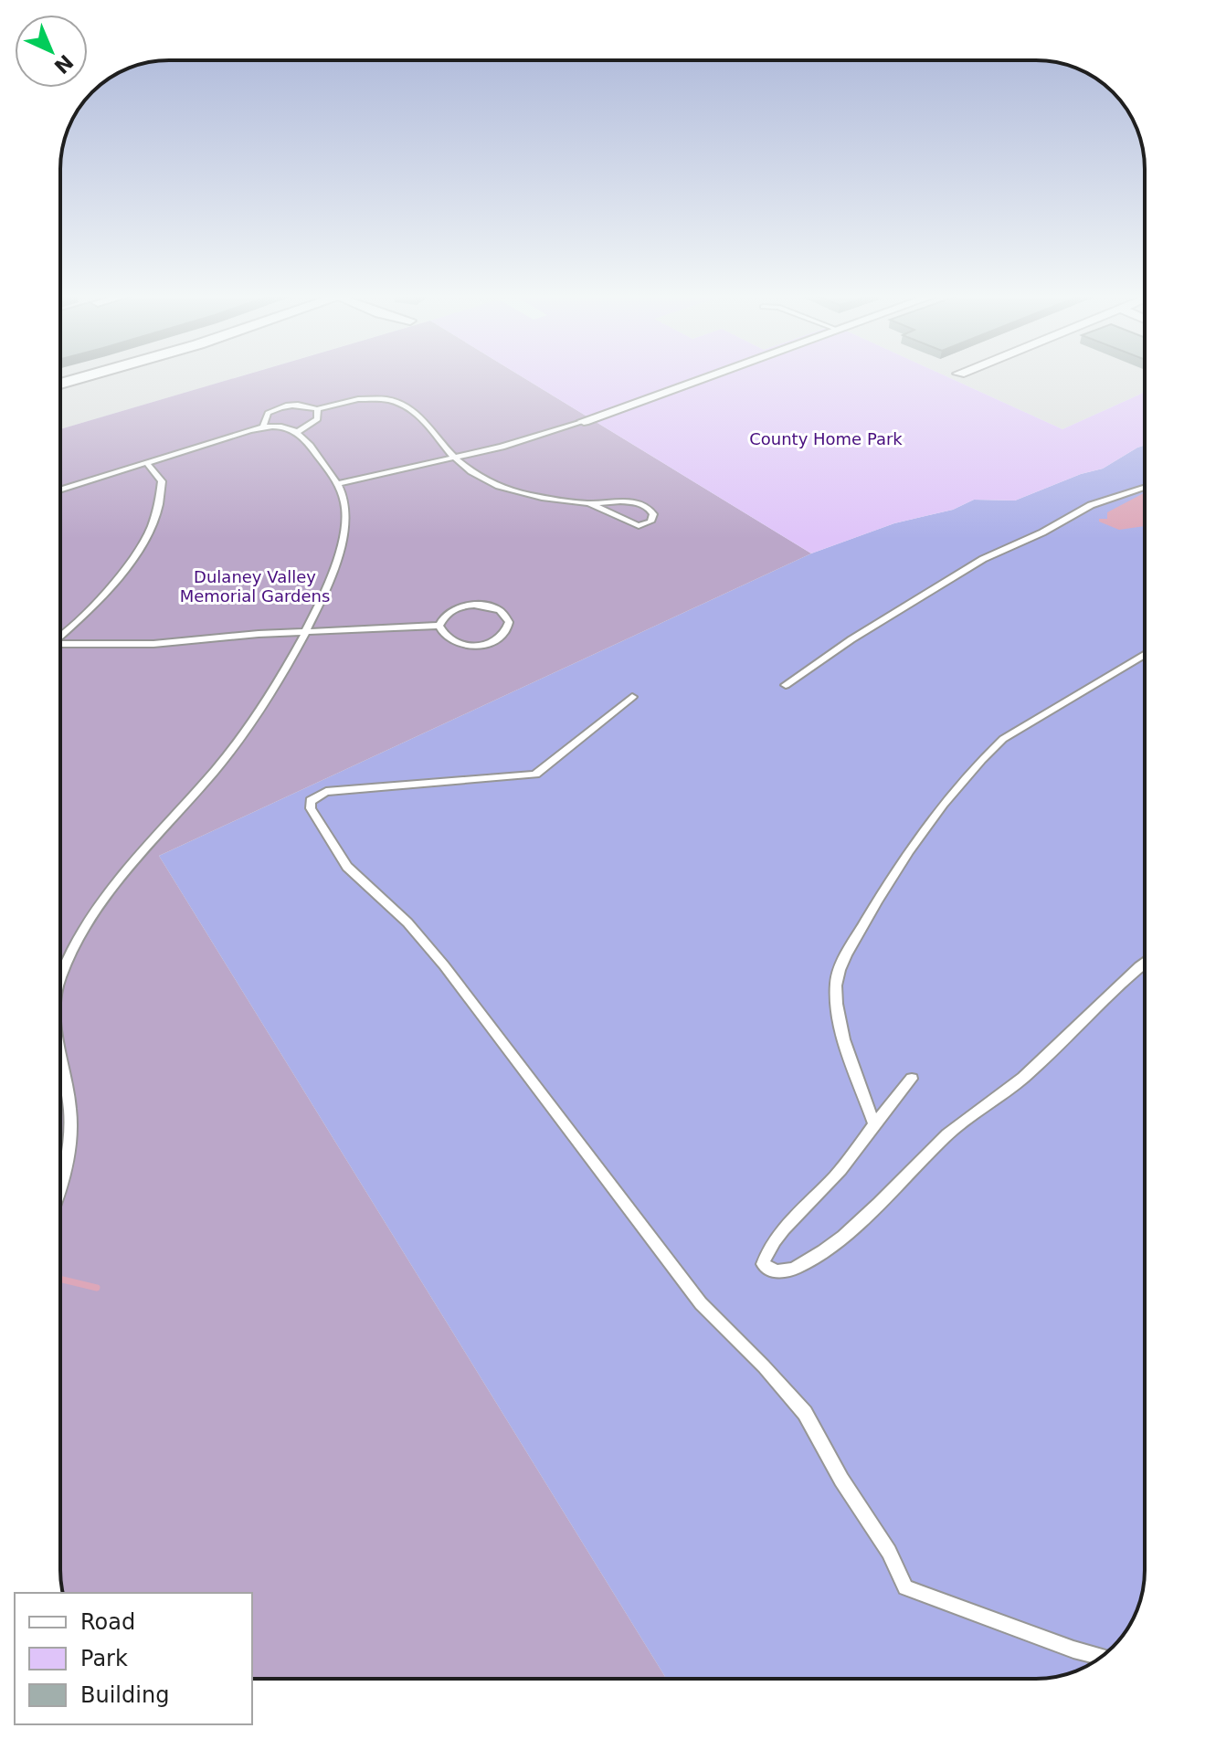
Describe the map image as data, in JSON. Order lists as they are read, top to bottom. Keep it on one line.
{"parks":["County Home Park","Dulaney Valley Memorial Gardens"],"legend":["Road","Park","Building"],"north":"bottom right"}
